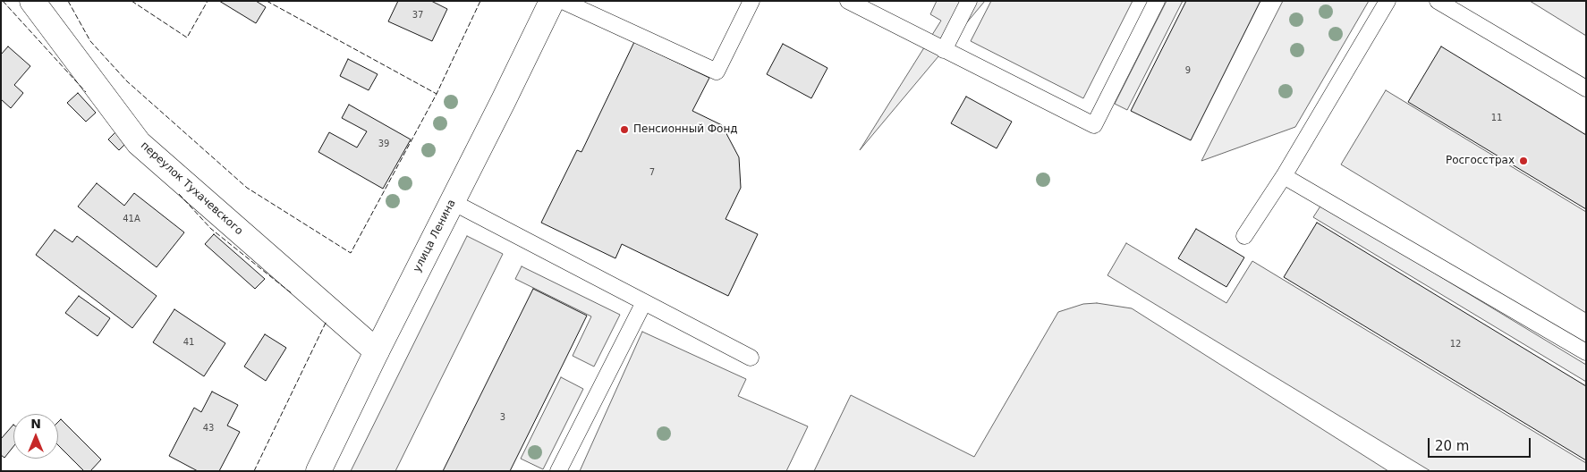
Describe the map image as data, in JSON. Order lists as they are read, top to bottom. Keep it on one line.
{"streets":{"main road":["переулок Тухачевского","улица Ленина"]},"crossings":[["переулок Тухачевского","улица Ленина"]],"places":["Пенсионный Фонд","Росгосстрах"],"house_numbers":["37","9","11","39","7","41А","41","12","3","43"],"scale_bar":"20 m","north":"top"}
